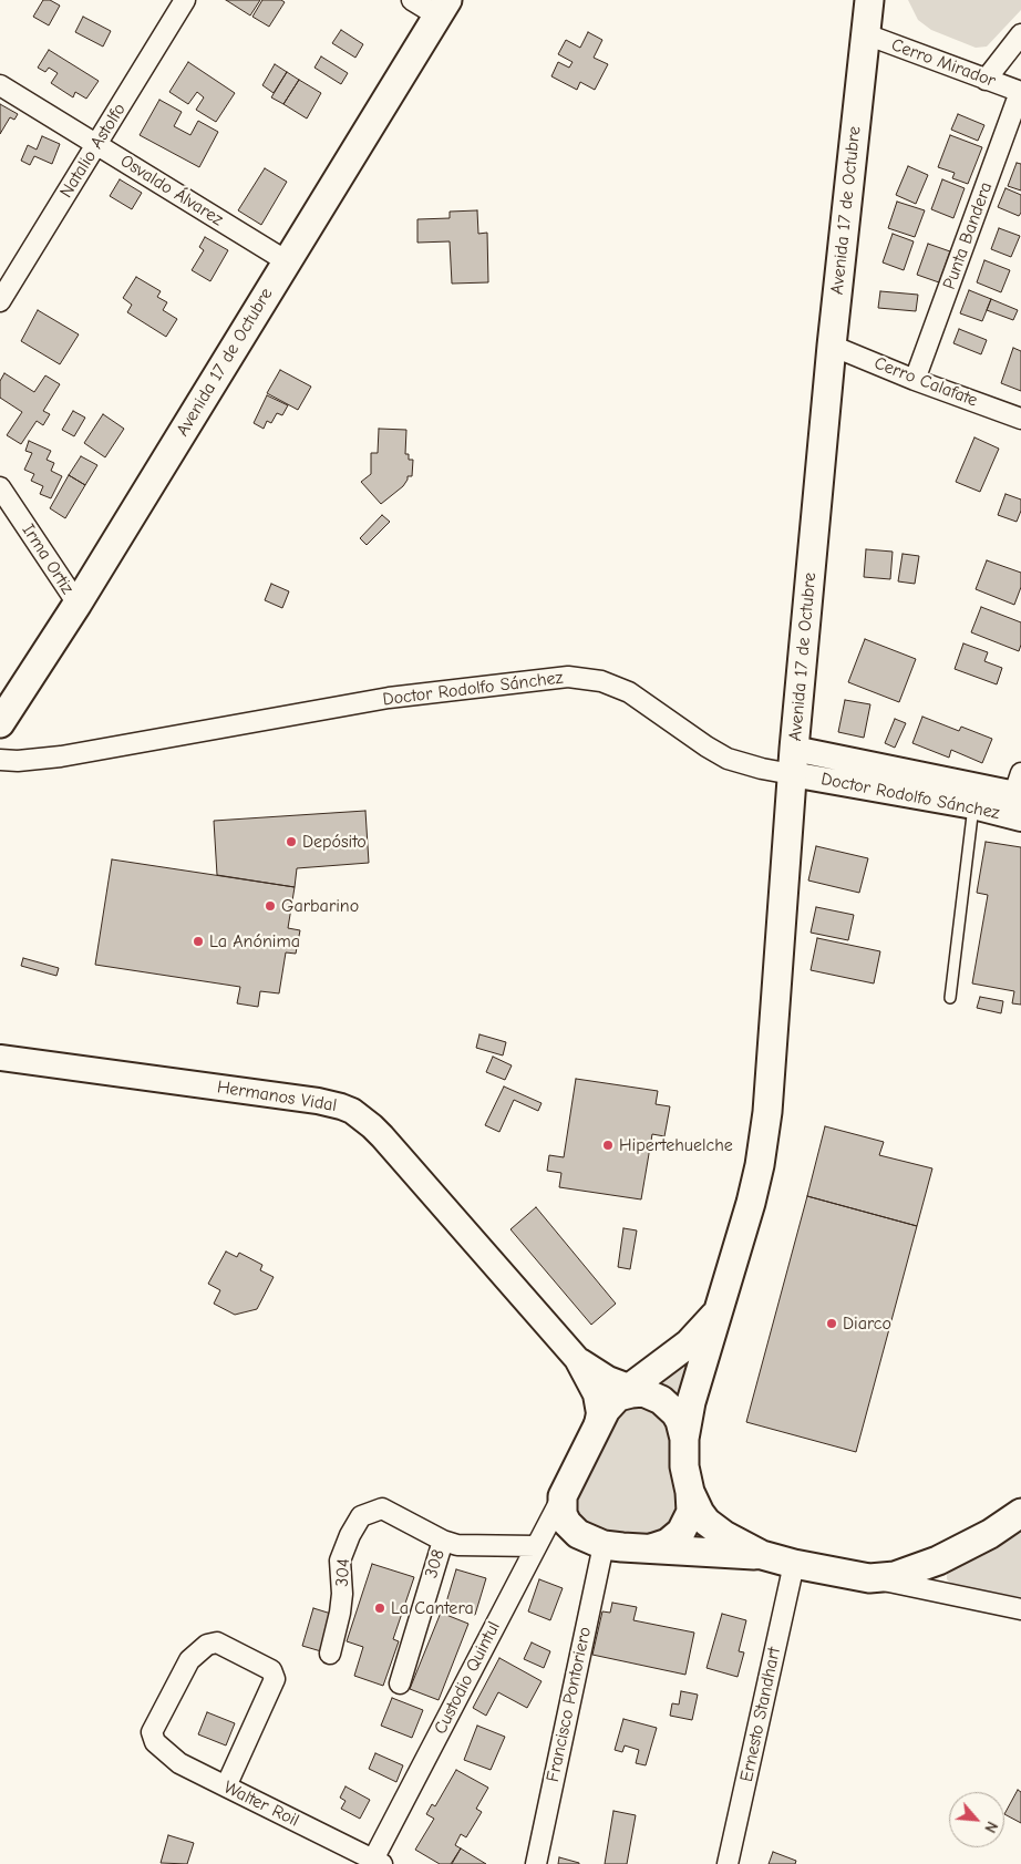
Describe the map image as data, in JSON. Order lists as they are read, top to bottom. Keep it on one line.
{"streets":{"main road":["Avenida 17 de Octubre"],"street":["Cerro Mirador","Natalio Astolfo","Osvaldo Álvarez","Punta Bandera","Cerro Calafate","Irma Ortiz","Doctor Rodolfo Sánchez","Hermanos Vidal","308","304","Custodio Quintul","Francisco Pontoriero","Ernesto Standhart","Walter Roil"]},"crossings":[["Cerro Mirador","Avenida 17 de Octubre"],["Cerro Mirador","Punta Bandera"],["Natalio Astolfo","Osvaldo Álvarez"],["Osvaldo Álvarez","Avenida 17 de Octubre"],["Avenida 17 de Octubre","Cerro Calafate"],["Avenida 17 de Octubre","Irma Ortiz"],["Avenida 17 de Octubre","Doctor Rodolfo Sánchez"],["Avenida 17 de Octubre","Hermanos Vidal"],["Avenida 17 de Octubre","Custodio Quintul"],["Avenida 17 de Octubre","Francisco Pontoriero"],["Avenida 17 de Octubre","Ernesto Standhart"],["Punta Bandera","Cerro Calafate"],["Hermanos Vidal","Custodio Quintul"],["Hermanos Vidal","Francisco Pontoriero"],["308","304"],["Custodio Quintul","Francisco Pontoriero"],["Custodio Quintul","Walter Roil"]],"places":["Depósito","Garbarino","La Anónima","Hipertehuelche","Diarco","La Cantera"],"north":"bottom right"}
